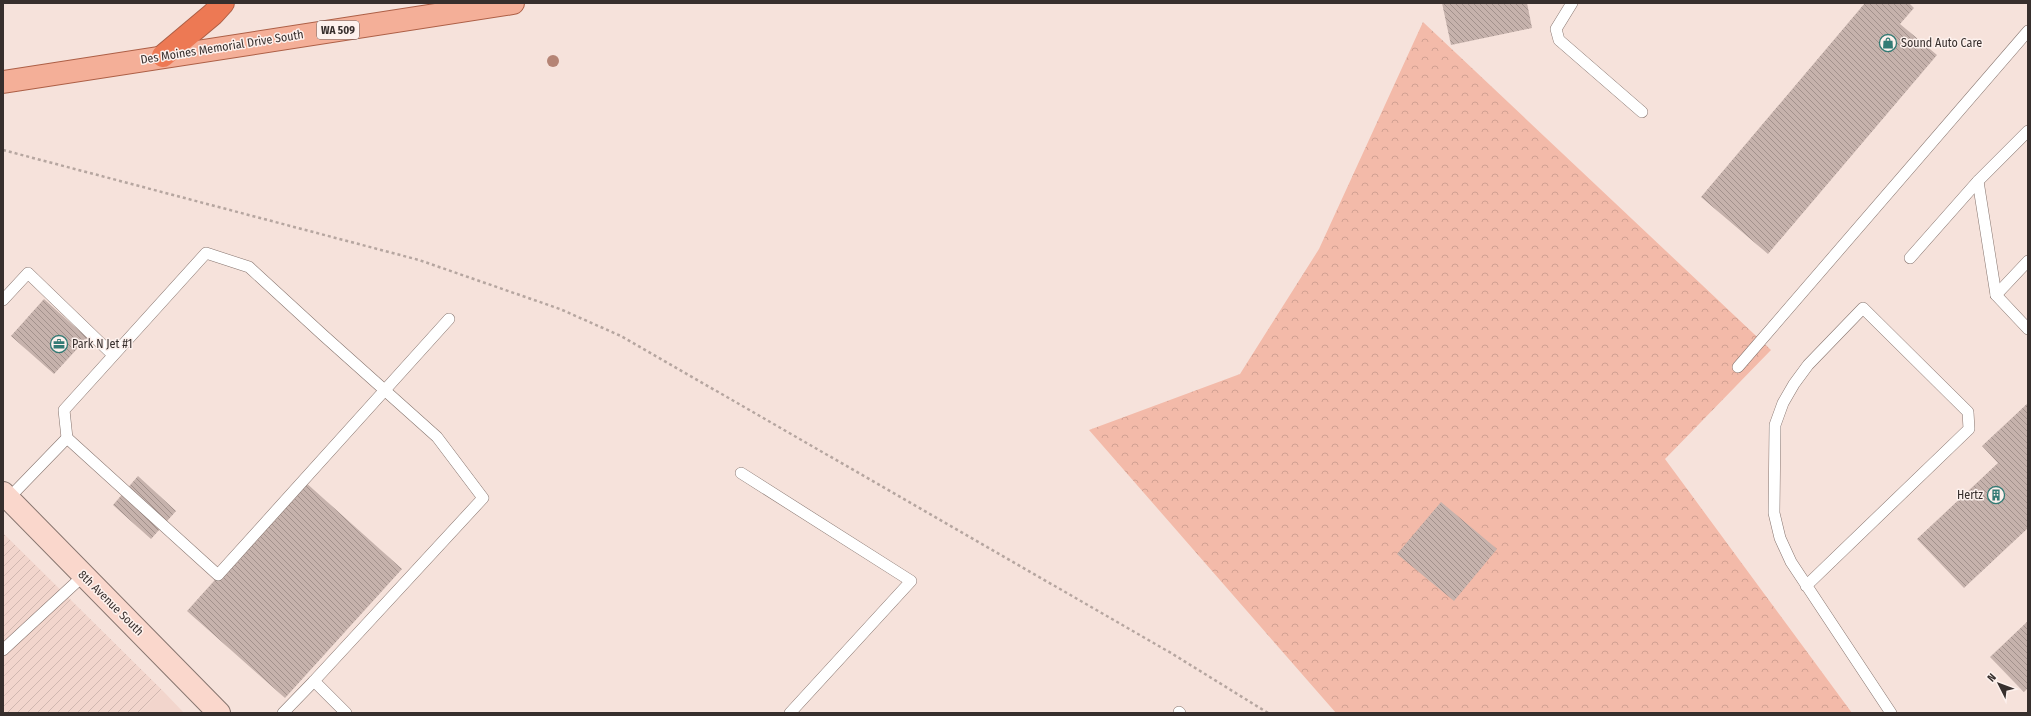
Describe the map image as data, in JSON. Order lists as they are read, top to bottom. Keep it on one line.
{"streets":{"main road":["WA 509","Des Moines Memorial Drive South"],"street":["8th Avenue South"]},"places":{"shop":["Sound Auto Care"],"office":["Park N Jet #1"],"building":["Hertz"]},"north":"top left"}
